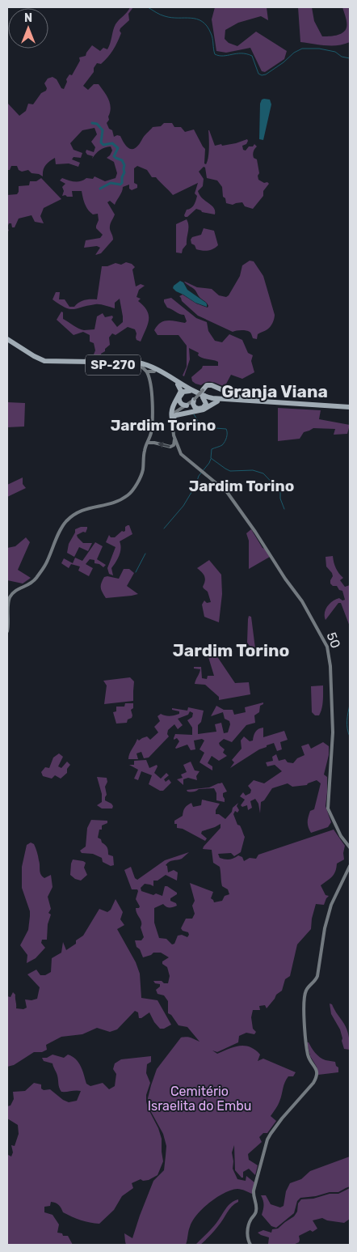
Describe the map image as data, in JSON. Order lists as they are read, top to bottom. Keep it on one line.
{"streets":{"highway":["SP-270"],"main road":["50"]},"districts":["Granja Viana","Jardim Torino","Jardim Torino","Jardim Torino"],"parks":["Cemitério Israelita do Embu"],"north":"top"}
